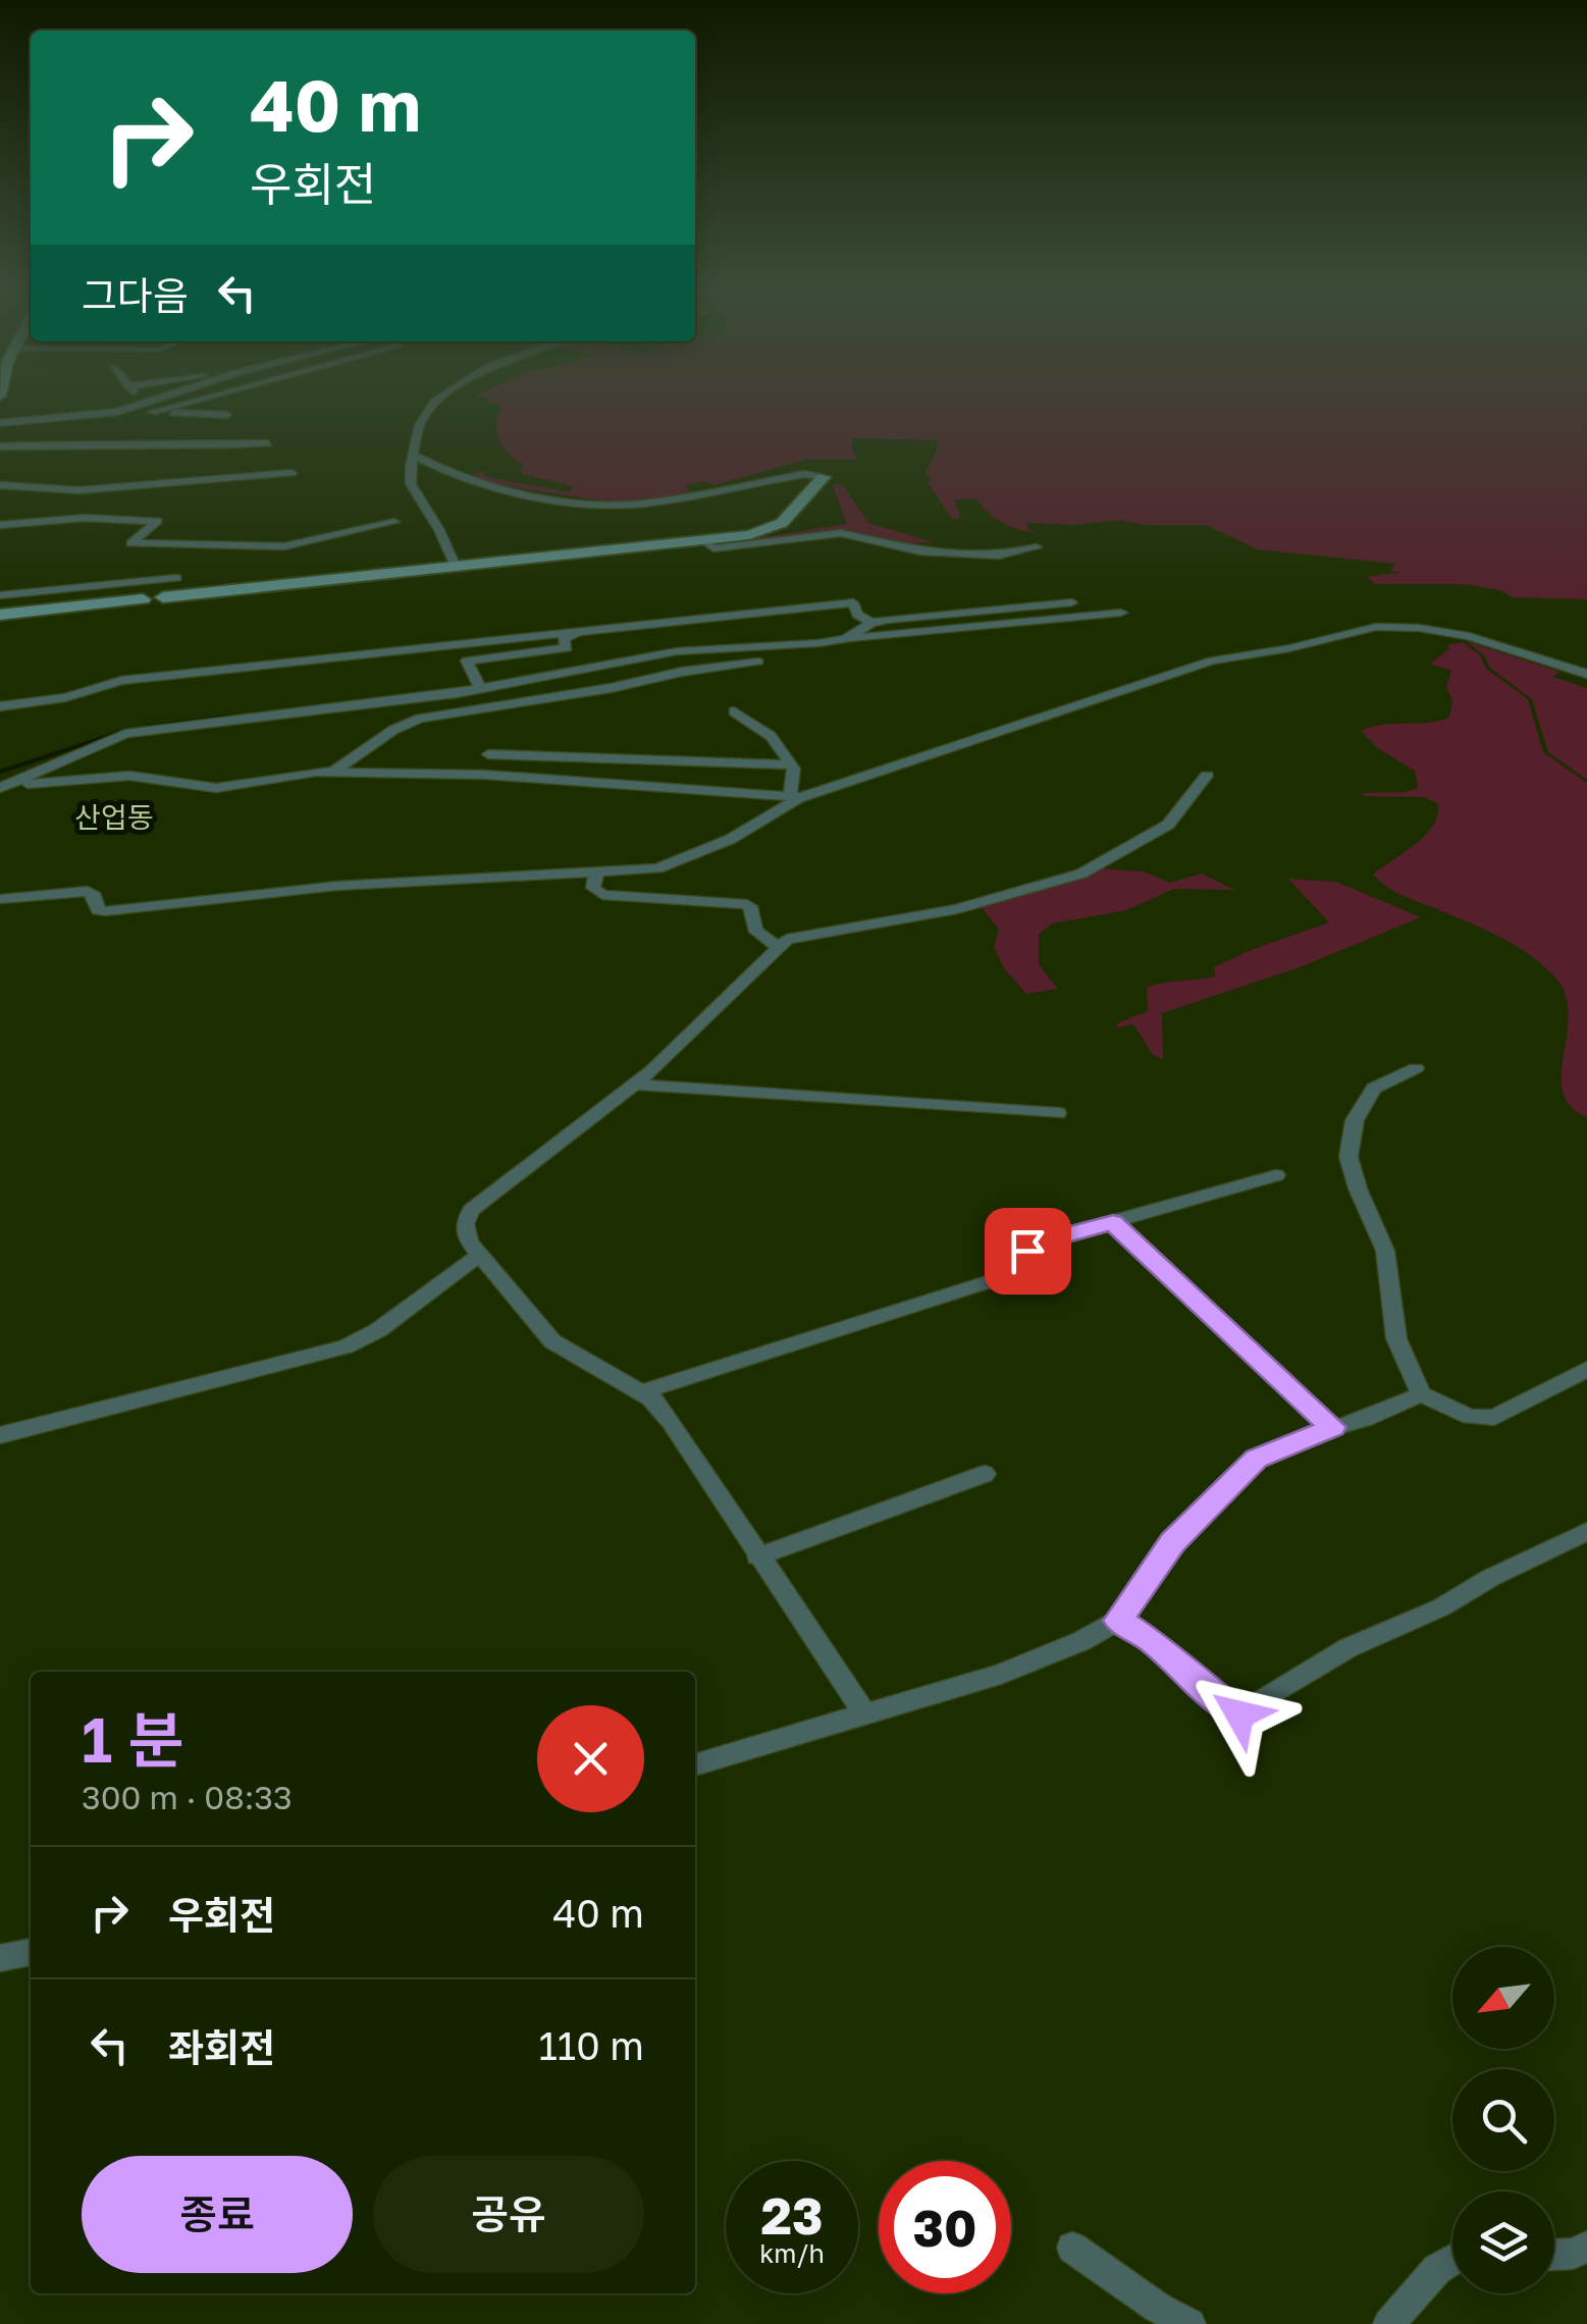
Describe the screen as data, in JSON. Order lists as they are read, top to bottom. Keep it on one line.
{"districts":["산업동"],"north":"bottom left","page":{"turn":["40 m","우회전"],"then":"그다음","heading":["1 분","300 m · 08:33"],"list":[{"name":"우회전","value":"40 m"},{"name":"좌회전","value":"110 m"}],"buttons":["종료","공유"],"speed":"23 km/h","limit":"30"}}
